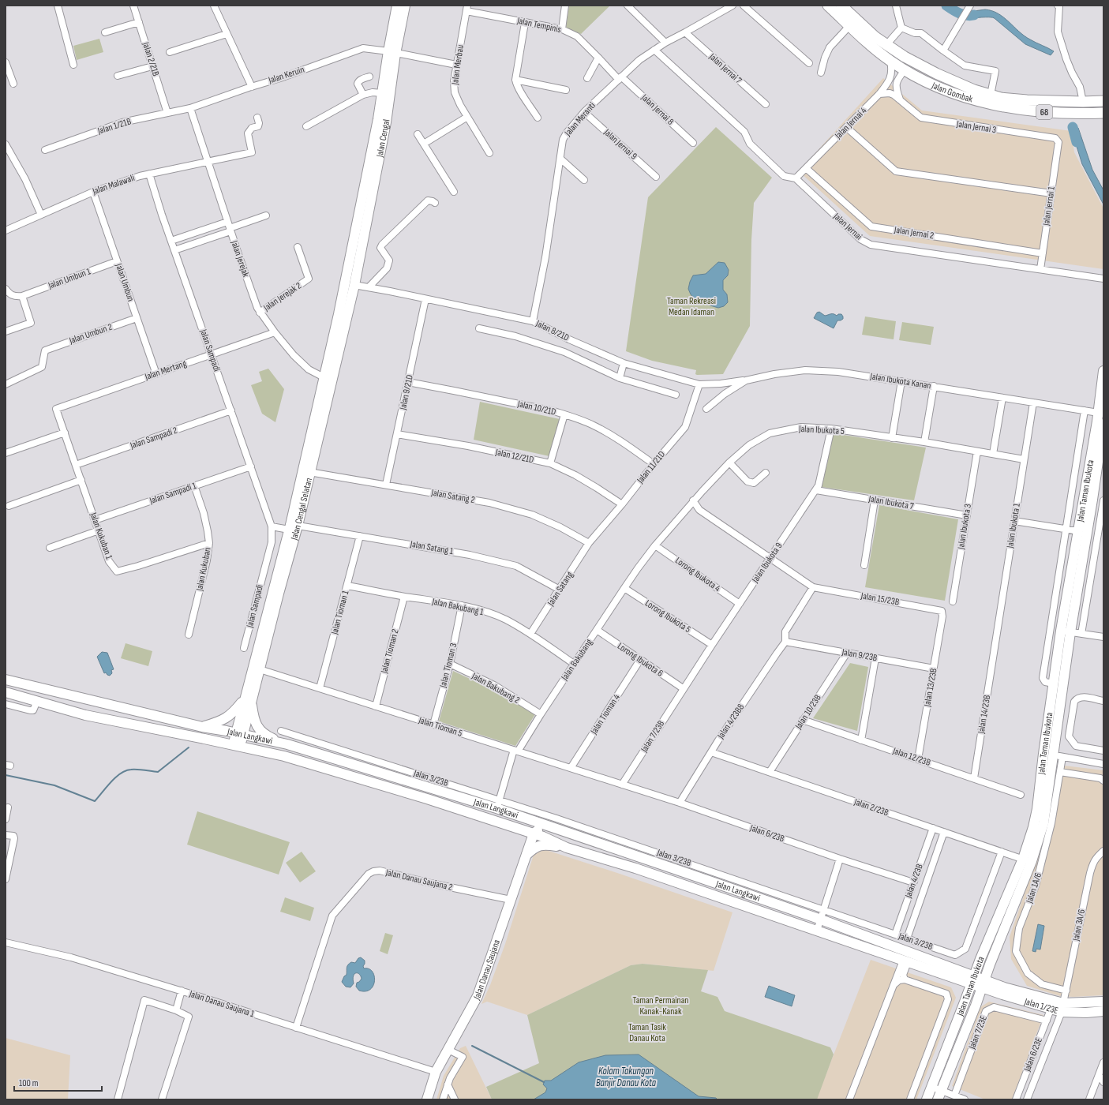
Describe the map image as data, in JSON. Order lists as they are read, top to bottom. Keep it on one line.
{"streets":{"main road":["Jalan Gombak","68"],"street":["Jalan Tempinis","Jalan 2/21B","Jalan Merbau","Jalan Jernai 7","Jalan Keruin","Jalan Jernai 8","Jalan Meranti","Jalan Jernai 4","Jalan 1/21B","Jalan Jernai 3","Jalan Cengal","Jalan Jernai 9","Jalan Malawali","Jalan Jernai 1","Jalan Jernai","Jalan Jernai 2","Jalan Jerejak","Jalan Umbun 1","Jalan Umbun","Jalan Jerejak 2","Jalan 8/21D","Jalan Umbun 2","Jalan Sampadi","Jalan Mertang","Jalan Ibukota Kanan","Jalan 9/21D","Jalan 10/21D","Jalan Ibukota 5","Jalan Sampadi 2","Jalan 12/21D","Jalan 11/21D","Jalan Taman Ibukota","Jalan Sampadi 1","Jalan Satang 2","Jalan Ibukota 7","Jalan Cengal Selatan","Jalan Ibukota 1","Jalan Ibukota 3","Jalan Kukuban 1","Jalan Satang 1","Jalan Ibukota 9","Jalan Kukuban","Lorong Ibukota 4","Jalan Satang","Jalan 15/23B","Jalan Bakubang 1","Jalan Tioman 1","Lorong Ibukota 5","Jalan Tioman 2","Jalan 9/23B","Jalan Bakubang","Lorong Ibukota 6","Jalan Tioman 3","Jalan 13/23B","Jalan Bakubang 2","Jalan 10/23B","Jalan Tioman 4","Jalan 14/23B","Jalan 4/23B8","Jalan Tioman 5","Jalan Langkawi","Jalan 7/23B","Jalan 12/23B","Jalan 3/23B","Jalan 2/23B","Jalan 6/23B","Jalan Danau Saujana 2","Jalan 4/23B","Jalan 1A/6","Jalan 3A/6","Jalan Danau Saujana","Jalan Danau Saujana 1","Jalan 1/23E","Jalan 7/23E","Jalan 6/23E"]},"crossings":[["Jalan Tempinis","Jalan Merbau"],["Jalan Tempinis","Jalan Jernai 8"],["Jalan Tempinis","Jalan Meranti"],["Jalan 2/21B","Jalan 1/21B"],["Jalan Merbau","Jalan Keruin"],["Jalan Jernai 7","Jalan Meranti"],["Jalan Keruin","Jalan 1/21B"],["Jalan Keruin","Jalan Cengal"],["Jalan Keruin","Jalan Jerejak"],["Jalan Gombak","Jalan Jernai 4"],["Jalan Jernai 8","Jalan Meranti"],["Jalan Meranti","Jalan Jernai 9"],["Jalan Meranti","Jalan Jernai"],["Jalan Meranti","Jalan 8/21D"],["Jalan Jernai 4","Jalan Jernai 3"],["Jalan Jernai 4","Jalan Jernai"],["Jalan Jernai 4","Jalan Jernai 2"],["Jalan 1/21B","Jalan Jerejak"],["Jalan Jernai 3","Jalan Jernai 1"],["Jalan Cengal","Jalan Cengal Selatan"],["Jalan Malawali","Jalan Jerejak"],["Jalan Malawali","Jalan Umbun"],["Jalan Malawali","Jalan Sampadi"],["Jalan Jernai 1","Jalan Jernai"],["Jalan Jernai 1","Jalan Jernai 2"],["Jalan Jerejak","Jalan Jerejak 2"],["Jalan Jerejak","Jalan Mertang"],["Jalan Jerejak","Jalan Cengal Selatan"],["Jalan Umbun 1","Jalan Umbun"],["Jalan Umbun","Jalan Umbun 2"],["Jalan Umbun","Jalan Mertang"],["Jalan 8/21D","Jalan Ibukota Kanan"],["Jalan 8/21D","Jalan 9/21D"],["Jalan 8/21D","Jalan 11/21D"],["Jalan 8/21D","Jalan Cengal Selatan"],["Jalan Sampadi","Jalan Mertang"],["Jalan Sampadi","Jalan Sampadi 2"],["Jalan Sampadi","Jalan Sampadi 1"],["Jalan Mertang","Jalan Kukuban 1"],["Jalan Ibukota Kanan","Jalan Taman Ibukota"],["Jalan Ibukota Kanan","Jalan Ibukota 1"],["Jalan 9/21D","Jalan 10/21D"],["Jalan 9/21D","Jalan 12/21D"],["Jalan 9/21D","Jalan Satang 2"],["Jalan 10/21D","Jalan 11/21D"],["Jalan Ibukota 5","Jalan Ibukota 1"],["Jalan Ibukota 5","Jalan Ibukota 3"],["Jalan Ibukota 5","Jalan Ibukota 9"],["Jalan Ibukota 5","Lorong Ibukota 4"],["Jalan Ibukota 5","Jalan Bakubang"],["Jalan Sampadi 2","Jalan Kukuban 1"],["Jalan 12/21D","Jalan 11/21D"],["Jalan 11/21D","Jalan Satang 2"],["Jalan 11/21D","Jalan Satang"],["Jalan Taman Ibukota","Jalan Langkawi"],["Jalan Taman Ibukota","Jalan 2/23B"],["Jalan Taman Ibukota","Jalan 1/23E"],["Jalan Sampadi 1","Jalan Kukuban 1"],["Jalan Sampadi 1","Jalan Kukuban"],["Jalan Satang 2","Jalan Cengal Selatan"],["Jalan Satang 2","Jalan Satang"],["Jalan Ibukota 7","Jalan Ibukota 3"],["Jalan Ibukota 7","Jalan Ibukota 9"],["Jalan Cengal Selatan","Jalan Satang 1"],["Jalan Cengal Selatan","Jalan Tioman 5"],["Jalan Cengal Selatan","Jalan Langkawi"],["Jalan Ibukota 1","Jalan 14/23B"],["Jalan Kukuban 1","Jalan Kukuban"],["Jalan Satang 1","Jalan Satang"],["Jalan Satang 1","Jalan Tioman 1"],["Jalan Ibukota 9","Lorong Ibukota 4"],["Jalan Ibukota 9","Lorong Ibukota 5"],["Jalan Ibukota 9","Lorong Ibukota 6"],["Jalan Ibukota 9","Jalan 7/23B"],["Jalan Satang","Jalan Bakubang 1"],["Jalan 15/23B","Jalan 13/23B"],["Jalan Bakubang 1","Jalan Tioman 1"],["Jalan Bakubang 1","Jalan Tioman 2"],["Jalan Bakubang 1","Jalan Bakubang"],["Jalan Bakubang 1","Jalan Tioman 3"],["Jalan Tioman 1","Jalan Tioman 5"],["Lorong Ibukota 5","Jalan Bakubang"],["Jalan Tioman 2","Jalan Tioman 5"],["Jalan 9/23B","Jalan 13/23B"],["Jalan 9/23B","Jalan 10/23B"],["Jalan 9/23B","Jalan 4/23B8"],["Jalan Bakubang","Lorong Ibukota 6"],["Jalan Bakubang","Jalan Bakubang 2"],["Jalan Bakubang","Jalan Tioman 5"],["Jalan Bakubang","Jalan Langkawi"],["Jalan Bakubang","Jalan 3/23B"],["Lorong Ibukota 6","Jalan Tioman 4"],["Lorong Ibukota 6","Jalan 7/23B"],["Jalan Tioman 3","Jalan Bakubang 2"],["Jalan Tioman 3","Jalan Tioman 5"],["Jalan 13/23B","Jalan 12/23B"],["Jalan 10/23B","Jalan 12/23B"],["Jalan 10/23B","Jalan 2/23B"],["Jalan Tioman 4","Jalan Tioman 5"],["Jalan 14/23B","Jalan 12/23B"],["Jalan 4/23B8","Jalan 2/23B"],["Jalan 4/23B8","Jalan 6/23B"],["Jalan Tioman 5","Jalan 7/23B"],["Jalan Tioman 5","Jalan 6/23B"],["Jalan Langkawi","Jalan 3/23B"],["Jalan Langkawi","Jalan Danau Saujana"],["Jalan Langkawi","Jalan 1/23E"],["Jalan 7/23B","Jalan 6/23B"],["Jalan 3/23B","Jalan 2/23B"],["Jalan 3/23B","Jalan 4/23B"],["Jalan 2/23B","Jalan 4/23B"],["Jalan 6/23B","Jalan 4/23B"],["Jalan Danau Saujana 2","Jalan Danau Saujana"],["Jalan Danau Saujana 2","Jalan Danau Saujana 1"],["Jalan 1A/6","Jalan 3A/6"],["Jalan 3A/6","Jalan 1/23E"],["Jalan 3A/6","Jalan 6/23E"],["Jalan Danau Saujana","Jalan Danau Saujana 1"],["Jalan 1/23E","Jalan 6/23E"],["Jalan 7/23E","Jalan 6/23E"]],"water":["Kolam Takungan Banjir Danau Kota"],"parks":["Taman Rekreasi Medan Idaman","Taman Permainan Kanak-Kanak","Taman Tasik Danau Kota"],"scale_bar":"100 m"}
